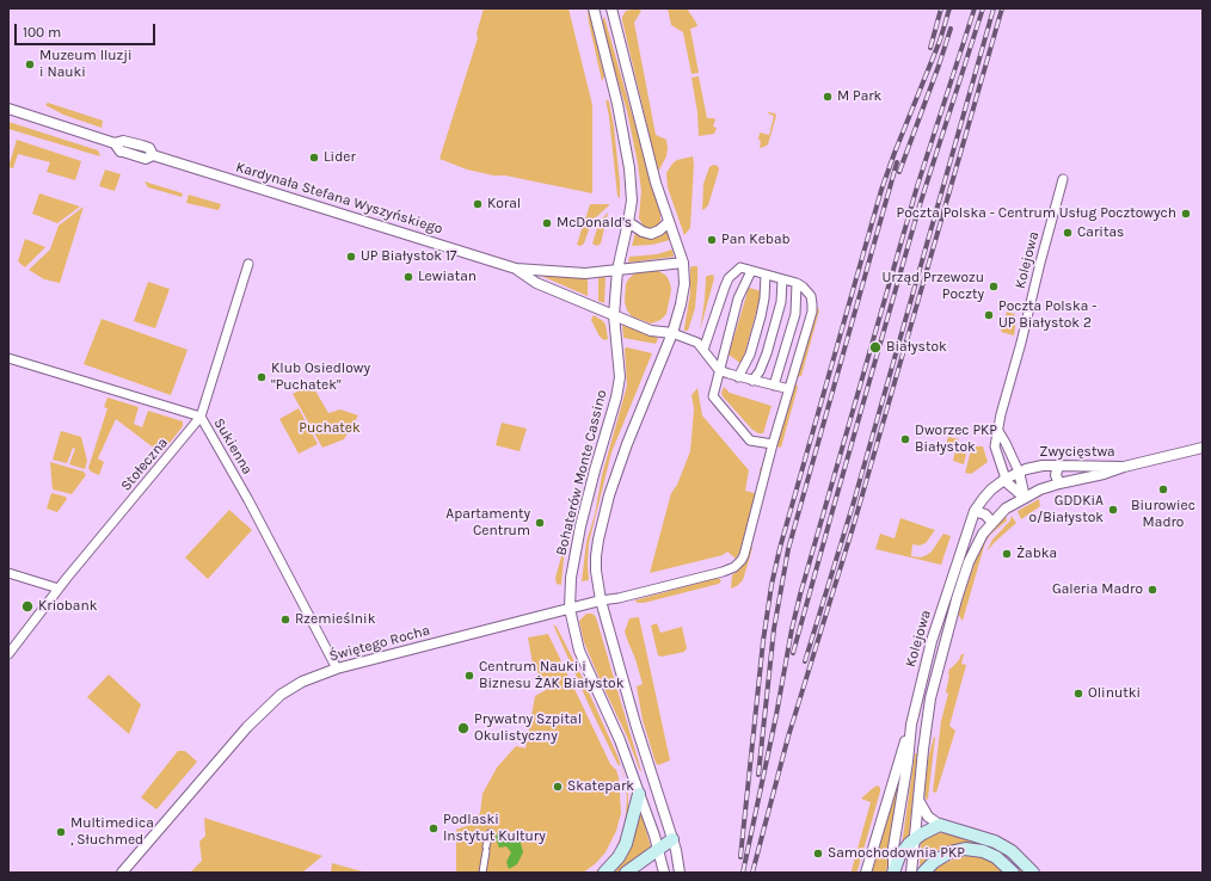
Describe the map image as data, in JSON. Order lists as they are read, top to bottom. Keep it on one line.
{"streets":{"street":["Kardynała Stefana Wyszyńskiego","Kolejowa","Sukienna","Zwycięstwa","Stołeczna","Bohaterów Monte Cassino","Świętego Rocha"]},"crossings":[["Kardynała Stefana Wyszyńskiego","Bohaterów Monte Cassino"],["Kolejowa","Zwycięstwa"],["Sukienna","Stołeczna"],["Sukienna","Świętego Rocha"],["Bohaterów Monte Cassino","Świętego Rocha"]],"parks":["Puchatek"],"places":["Muzeum Iluzji i Nauki","M Park","Lider","Koral","Poczta Polska - Centrum Usług Pocztowych","McDonald's","Caritas","Pan Kebab","UP Białystok 17","Lewiatan","Urząd Przewozu Poczty","Poczta Polska - UP Białystok 2","Białystok","Klub Osiedlowy \"Puchatek\"","Dworzec PKP Białystok","Biurowiec Madro","GDDKiA o/Białystok","Apartamenty Centrum","Żabka","Galeria Madro","Kriobank","Rzemieślnik","Centrum Nauki i Biznesu ŻAK Białystok","Olinutki","Prywatny Szpital Okulistyczny","Skatepark","Podlaski Instytut Kultury","Multimedica , Słuchmed","Samochodownia PKP"],"scale_bar":"100 m"}
